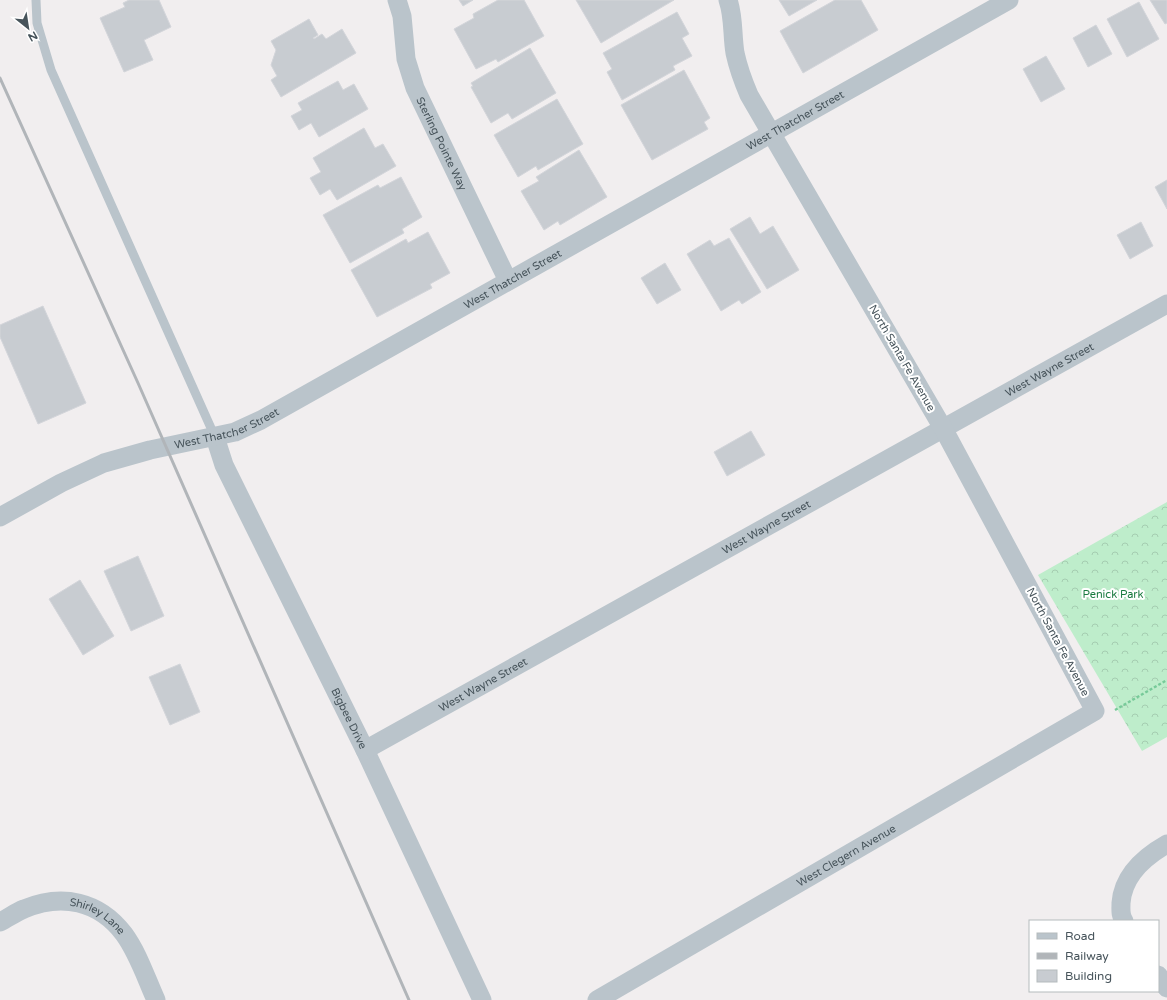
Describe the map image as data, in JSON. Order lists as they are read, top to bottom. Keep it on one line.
{"streets":{"street":["West Thatcher Street","Sterling Pointe Way","North Santa Fe Avenue","West Wayne Street","Bigbee Drive","West Clegern Avenue","Shirley Lane"]},"crossings":[["West Thatcher Street","Sterling Pointe Way"],["West Thatcher Street","North Santa Fe Avenue"],["West Thatcher Street","Bigbee Drive"],["North Santa Fe Avenue","West Wayne Street"],["North Santa Fe Avenue","West Clegern Avenue"],["West Wayne Street","Bigbee Drive"]],"parks":["Penick Park"],"legend":["Road","Railway","Building"],"north":"bottom right"}
